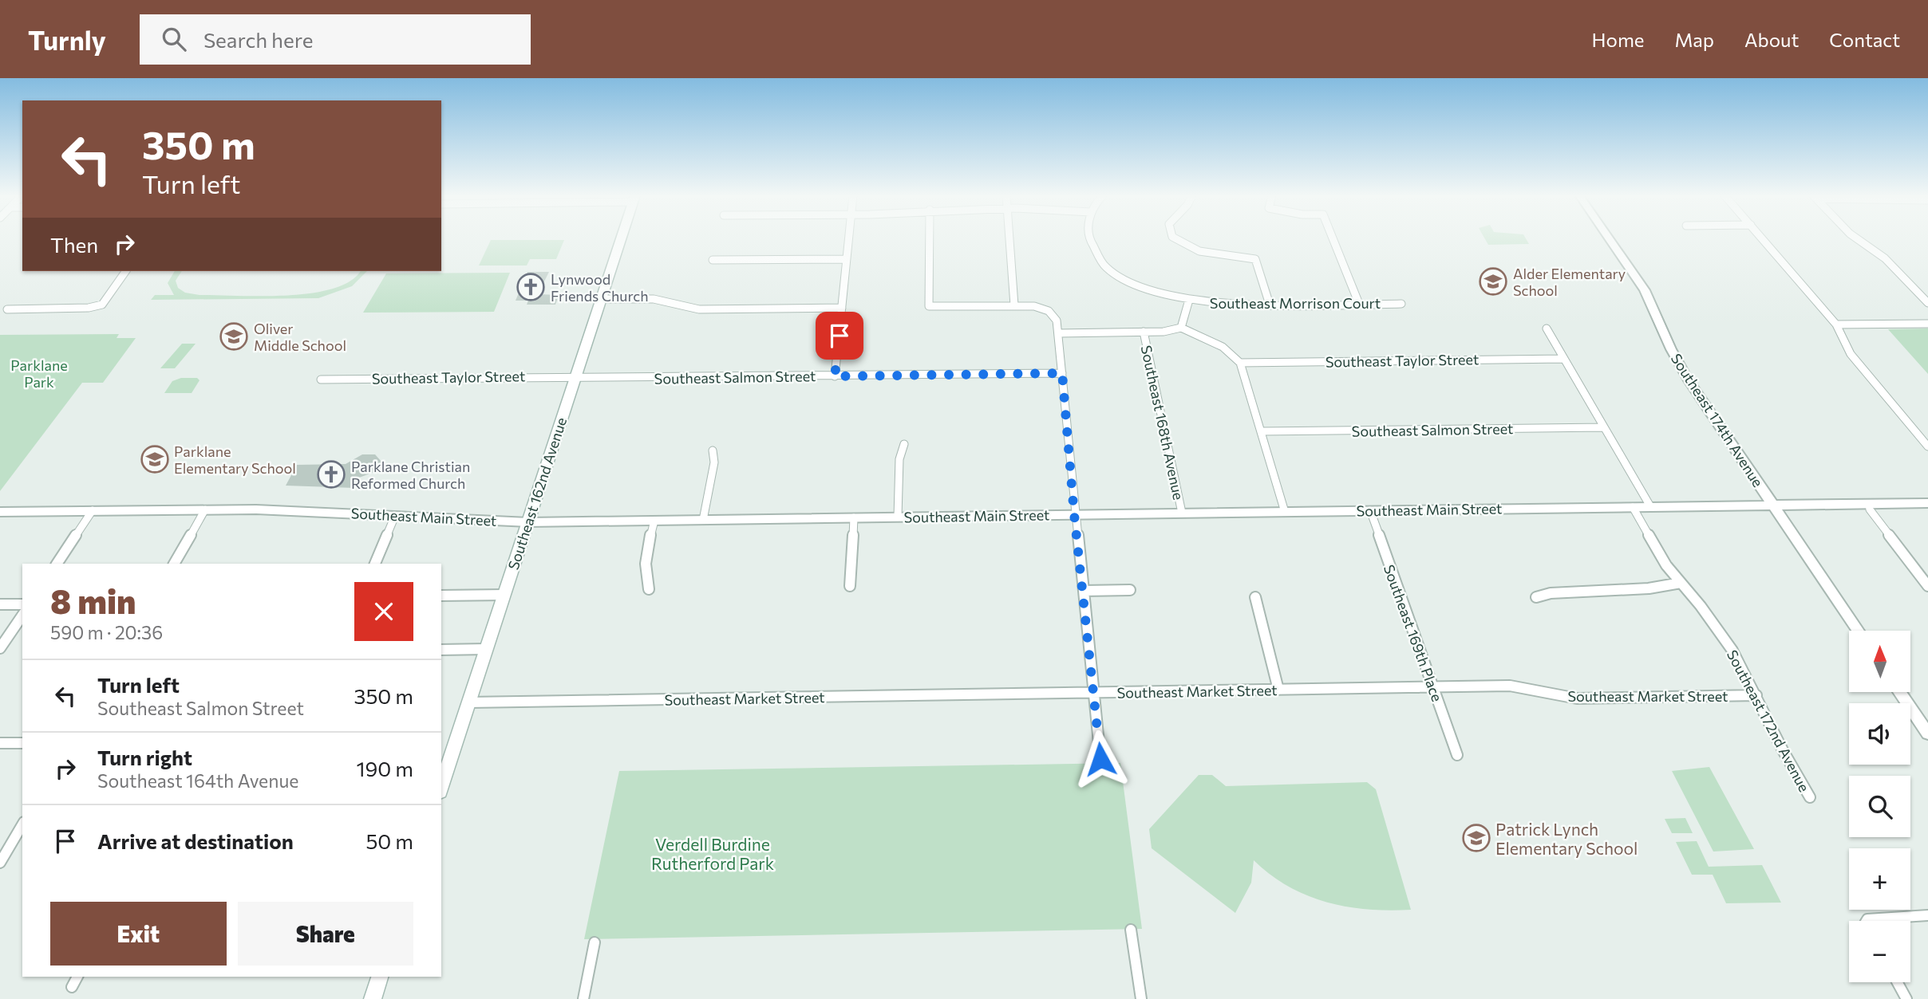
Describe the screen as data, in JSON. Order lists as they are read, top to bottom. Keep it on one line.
{"streets":{"main road":["Southeast 162nd Avenue"],"street":["Southeast Morrison Court","Southeast Taylor Street","Southeast Salmon Street","Southeast 174th Avenue","Southeast 168th Avenue","Southeast Main Street","Southeast 169th Place","Southeast Market Street","Southeast 172nd Avenue"]},"crossings":[["Southeast Taylor Street","Southeast Salmon Street"],["Southeast Taylor Street","Southeast 162nd Avenue"],["Southeast Salmon Street","Southeast 162nd Avenue"],["Southeast 174th Avenue","Southeast Main Street"],["Southeast 168th Avenue","Southeast Main Street"],["Southeast 162nd Avenue","Southeast Main Street"],["Southeast 162nd Avenue","Southeast Market Street"],["Southeast Main Street","Southeast 169th Place"],["Southeast Main Street","Southeast 172nd Avenue"],["Southeast 169th Place","Southeast Market Street"],["Southeast Market Street","Southeast 172nd Avenue"]],"parks":["Parklane Park","Verdell Burdine Rutherford Park"],"places":{"school or university":["Alder Elementary School","Oliver Middle School","Parklane Elementary School","Patrick Lynch Elementary School"],"church":["Lynwood Friends Church","Parklane Christian Reformed Church"]},"north":"top","page":{"header":"Turnly","search":"Search here","nav":["Home","Map","About","Contact"],"turn":["350 m","Turn left"],"then":"Then","heading":["8 min","590 m · 20:36"],"map_buttons":["+","−"],"list":[{"name":"Turn left","note":"Southeast Salmon Street","value":"350 m"},{"name":"Turn right","note":"Southeast 164th Avenue","value":"190 m"},{"name":"Arrive at destination","value":"50 m"}],"buttons":["Exit","Share"]}}
